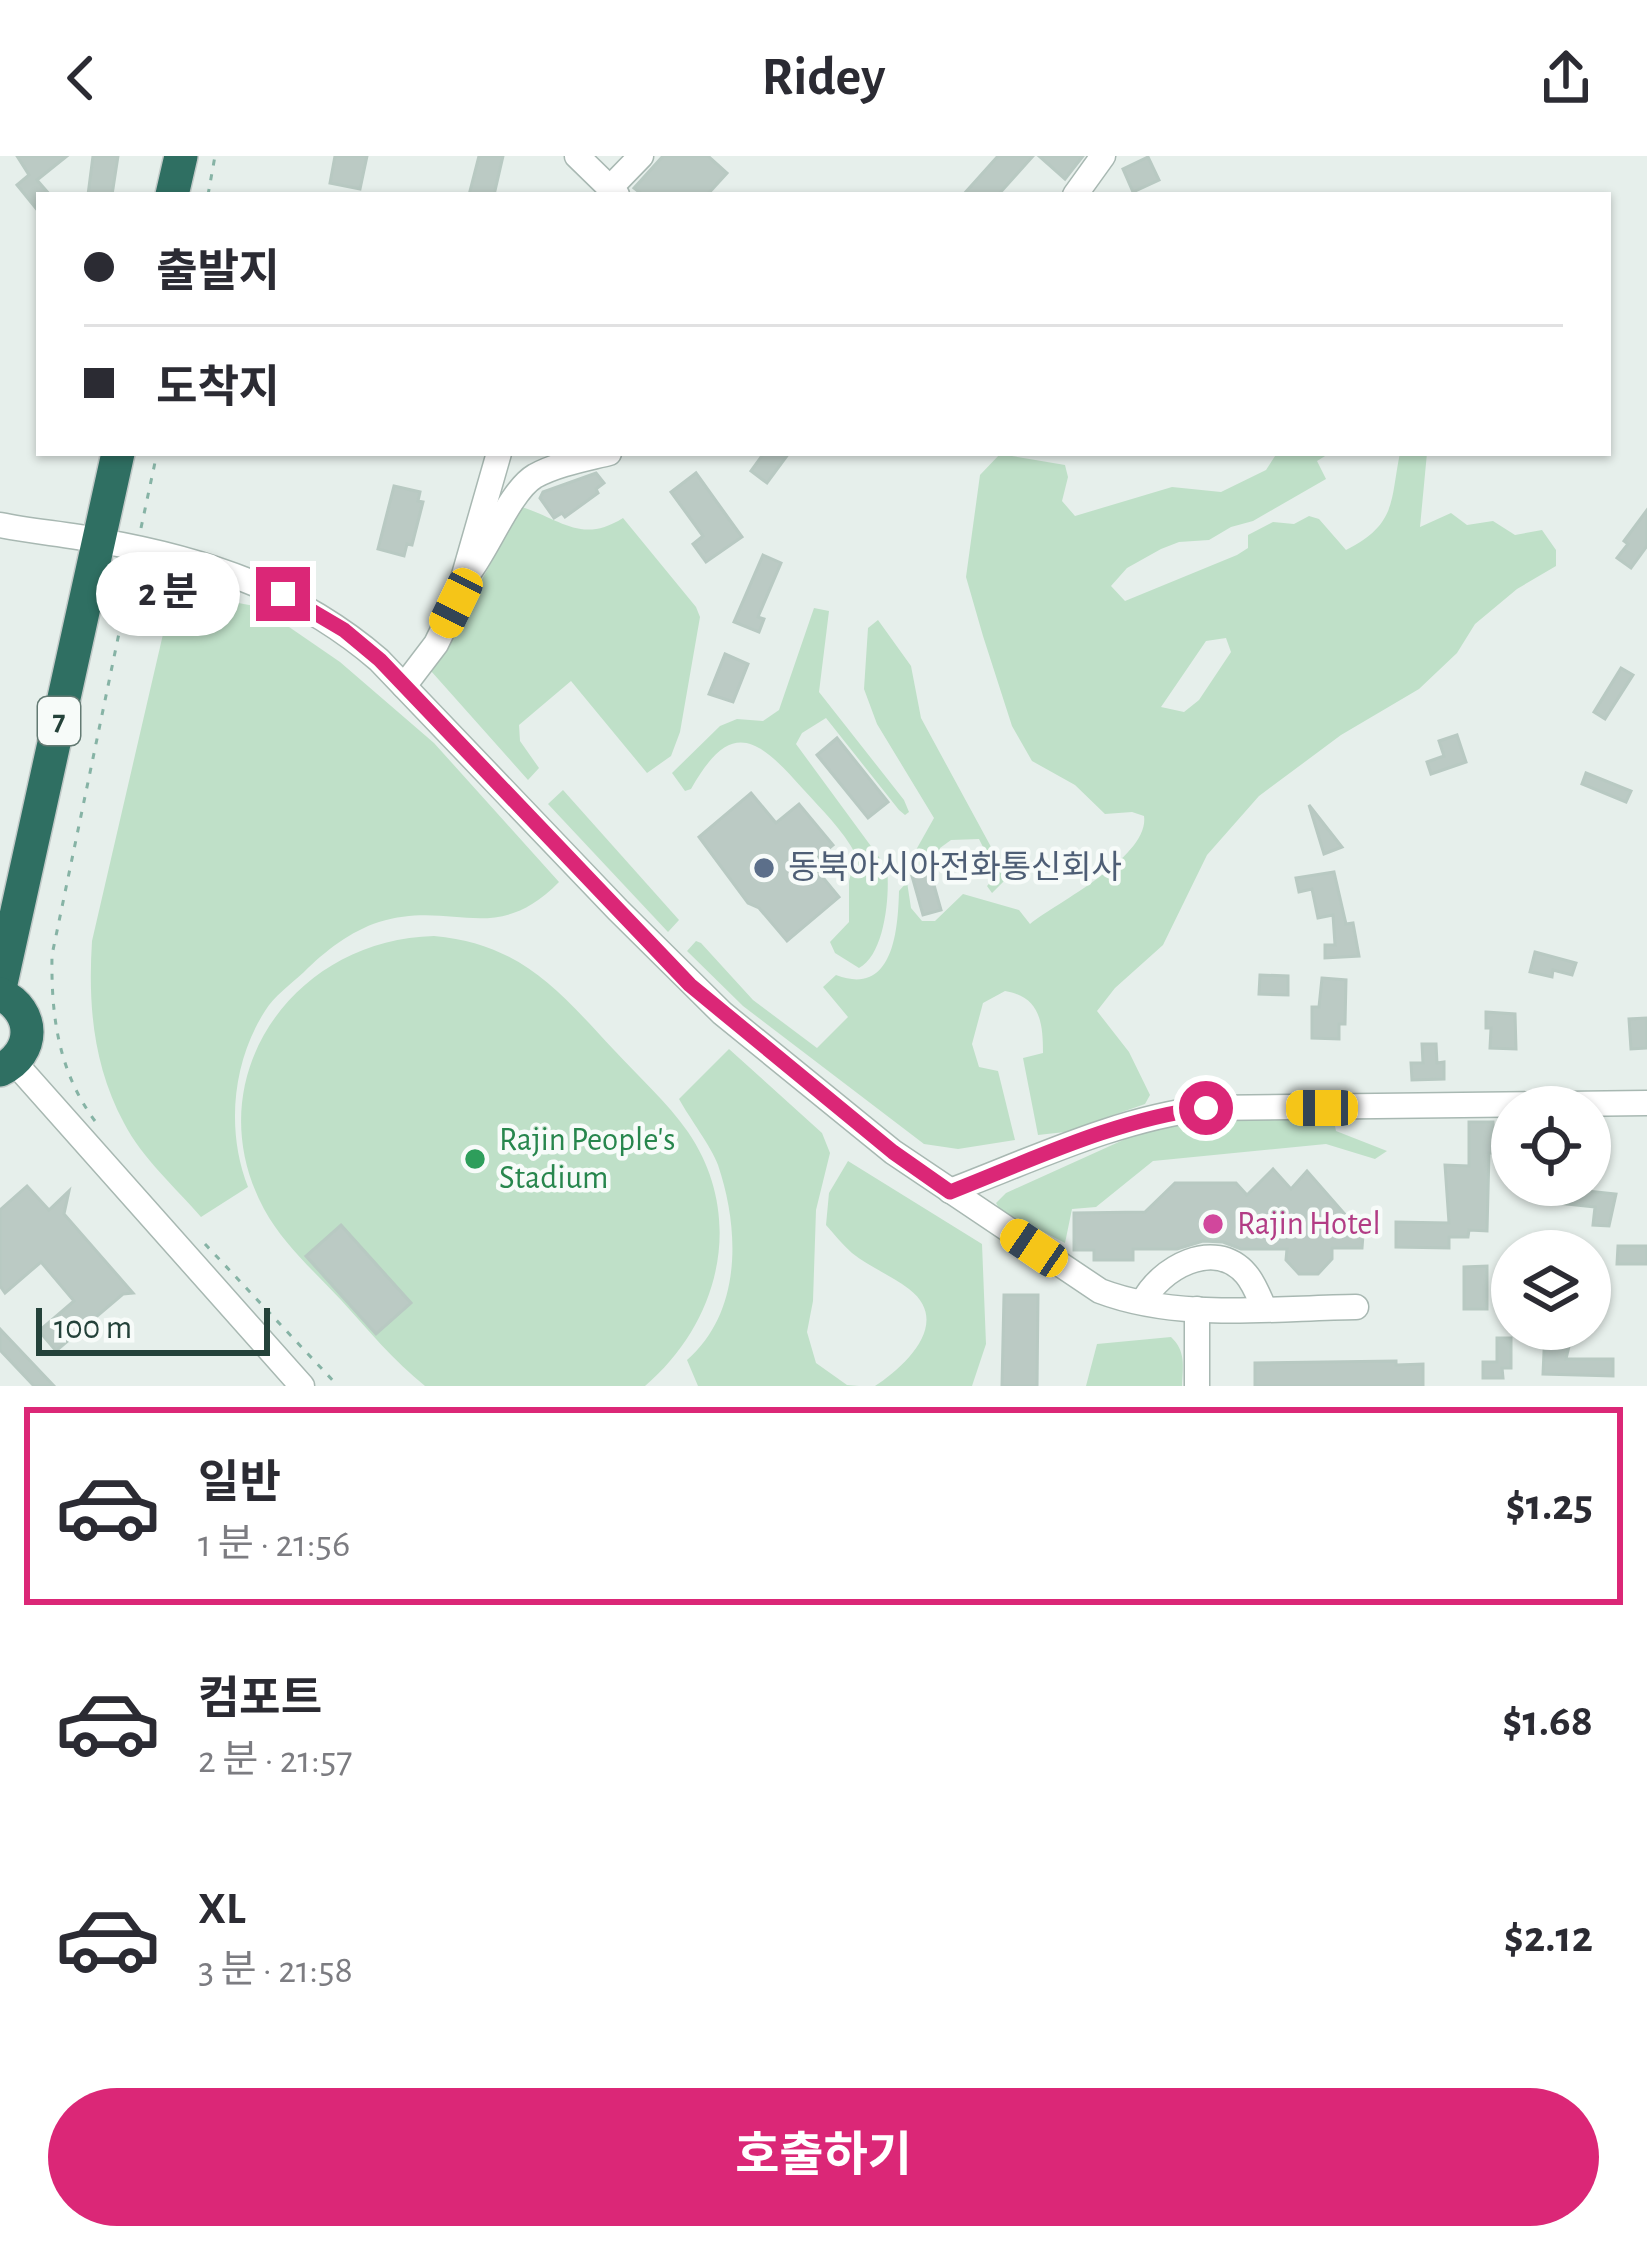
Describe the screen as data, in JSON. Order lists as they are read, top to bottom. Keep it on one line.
{"streets":{"highway":["7"]},"places":["동북아시아전화통신회사","Rajin People's Stadium","Rajin Hotel"],"scale_bar":"100 m","page":{"header":"Ridey","banner":["출발지","도착지"],"bubble":"2 분","scale":"100 m","list":[{"name":"일반","note":"1 분 · 21:56","value":"$1.25"},{"name":"컴포트","note":"2 분 · 21:57","value":"$1.68"},{"name":"XL","note":"3 분 · 21:58","value":"$2.12"}],"buttons":"호출하기"}}
